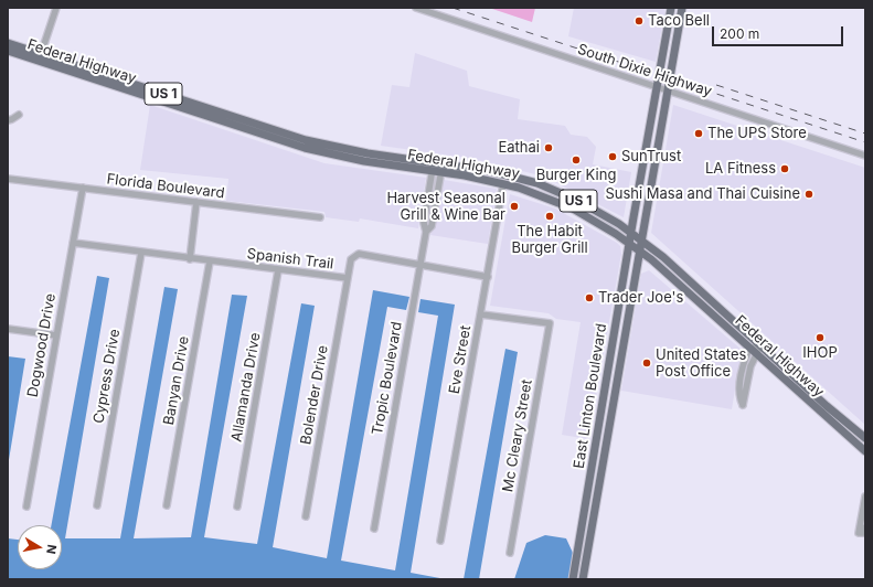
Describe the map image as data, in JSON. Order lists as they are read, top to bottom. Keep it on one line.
{"streets":{"main road":["Federal Highway","US 1","East Linton Boulevard"],"street":["South Dixie Highway","Florida Boulevard","Spanish Trail","Dogwood Drive","Eve Street","Cypress Drive","Tropic Boulevard","Banyan Drive","Allamanda Drive","Bolender Drive","Mc Cleary Street"]},"crossings":[["Federal Highway","Eve Street"],["Federal Highway","Tropic Boulevard"],["Federal Highway","East Linton Boulevard"],["South Dixie Highway","East Linton Boulevard"],["Florida Boulevard","Dogwood Drive"],["Spanish Trail","Dogwood Drive"],["Spanish Trail","Eve Street"],["Spanish Trail","Cypress Drive"],["Spanish Trail","Tropic Boulevard"],["Spanish Trail","Banyan Drive"],["Spanish Trail","Allamanda Drive"],["Spanish Trail","Bolender Drive"],["Eve Street","Mc Cleary Street"]],"places":["Taco Bell","The UPS Store","Eathai","SunTrust","Burger King","LA Fitness","Sushi Masa and Thai Cuisine","Harvest Seasonal Grill & Wine Bar","The Habit Burger Grill","Trader Joe's","IHOP","United States Post Office"],"scale_bar":"200 m","north":"right"}
